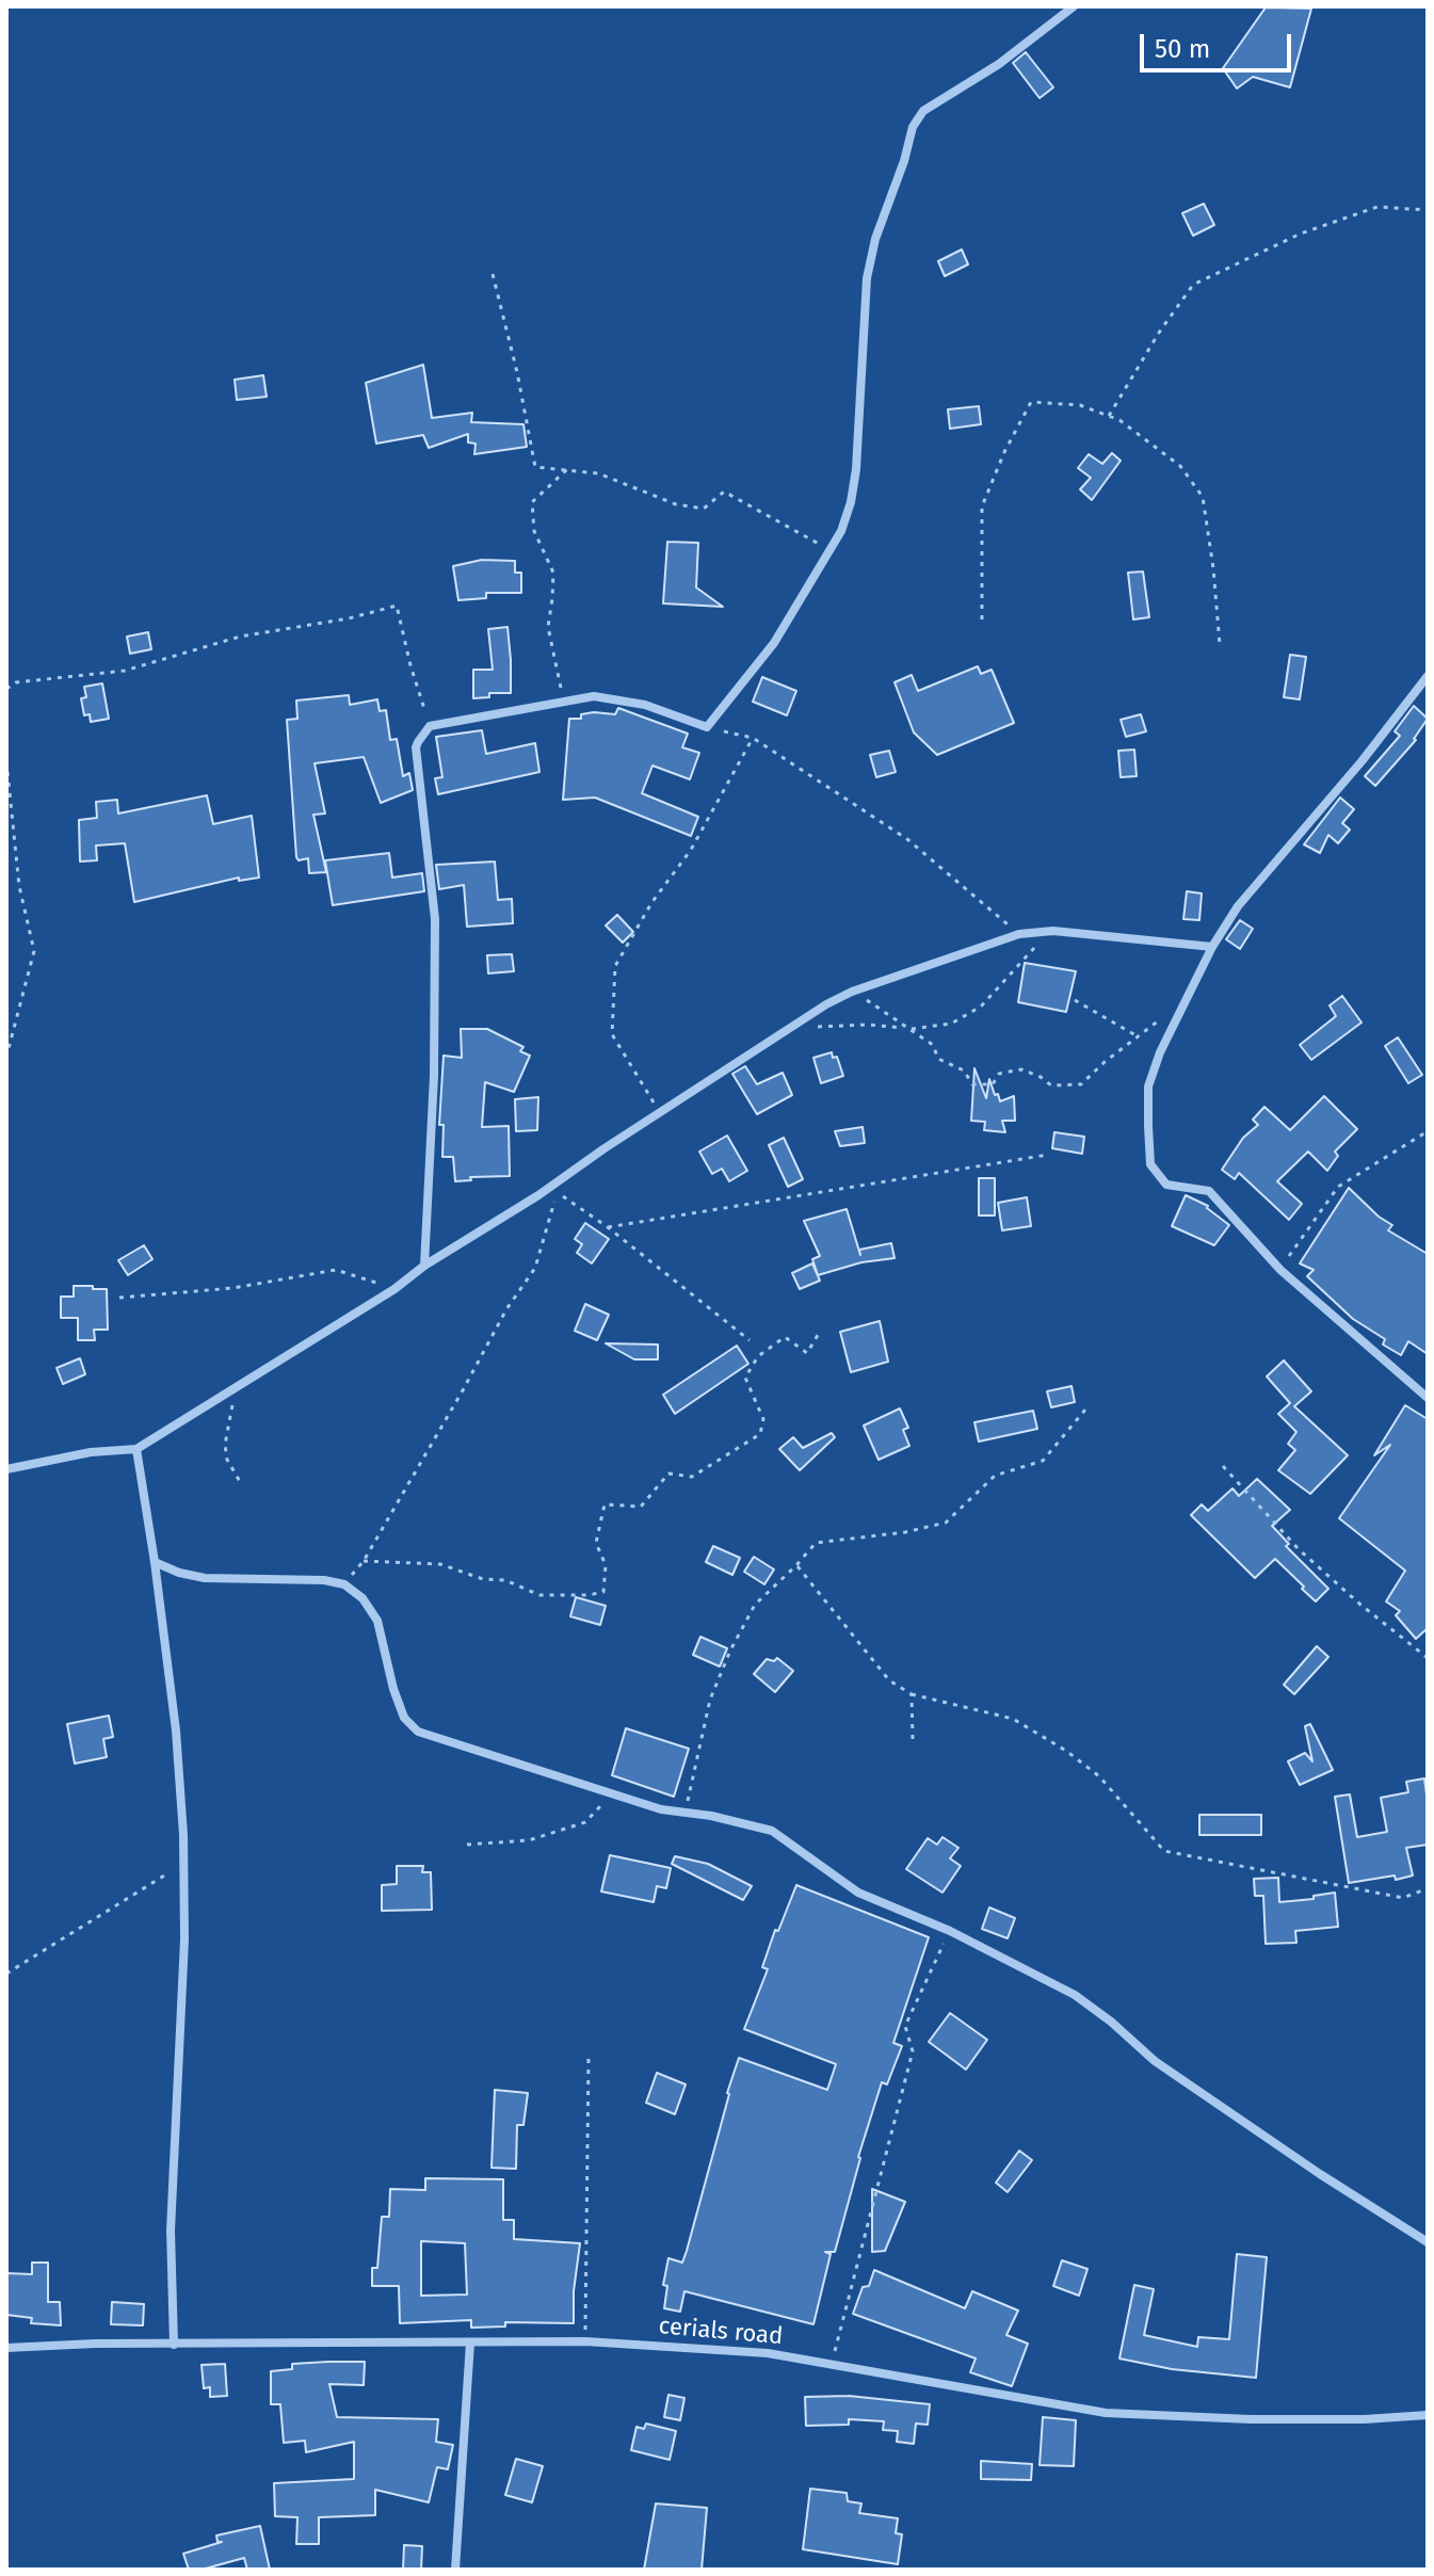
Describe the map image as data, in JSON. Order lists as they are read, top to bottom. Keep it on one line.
{"streets":{"street":["cerials road"]},"scale_bar":"50 m"}
